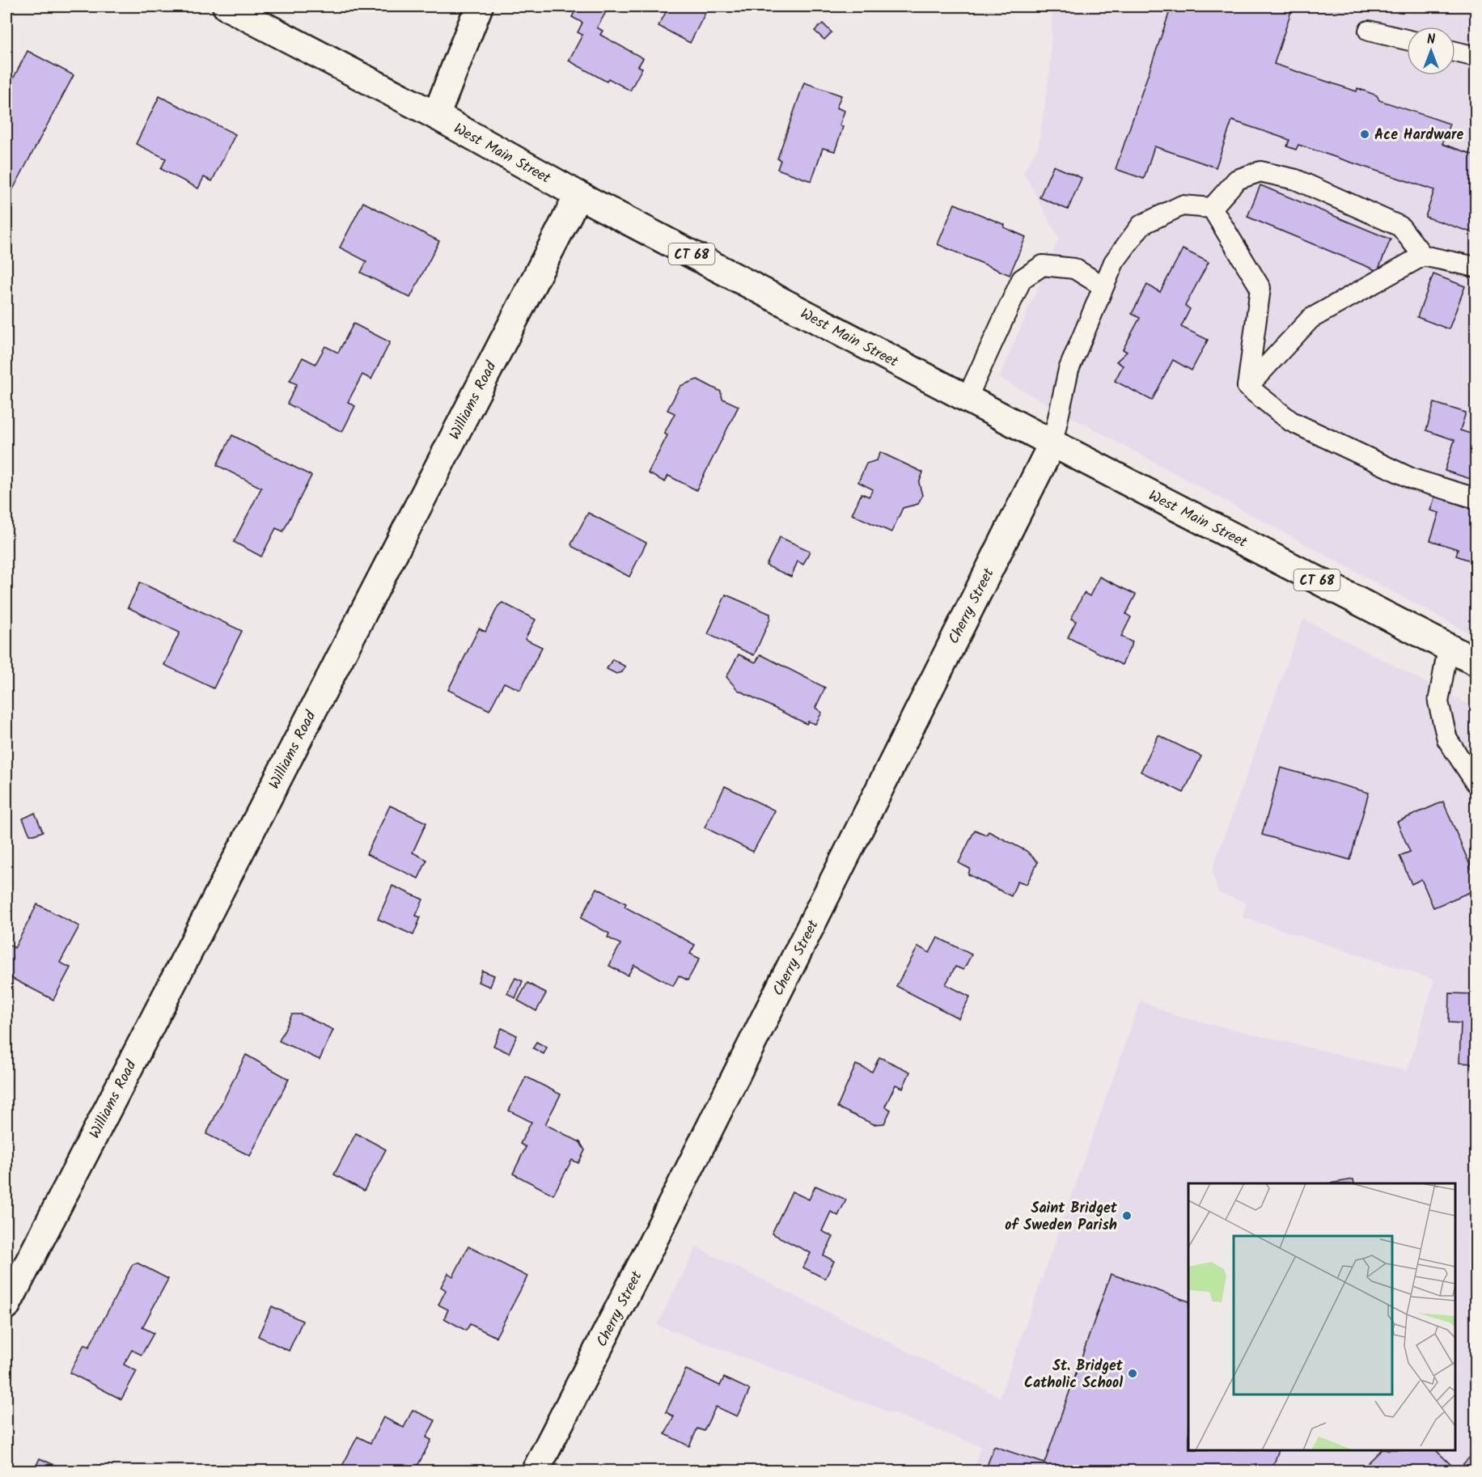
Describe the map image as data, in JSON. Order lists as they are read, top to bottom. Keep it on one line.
{"streets":{"street":["West Main Street","CT 68","Williams Road","Cherry Street"]},"crossings":[["West Main Street","Williams Road"],["West Main Street","Cherry Street"]],"places":["Ace Hardware","Saint Bridget of Sweden Parish","St. Bridget Catholic School"],"north":"top"}
